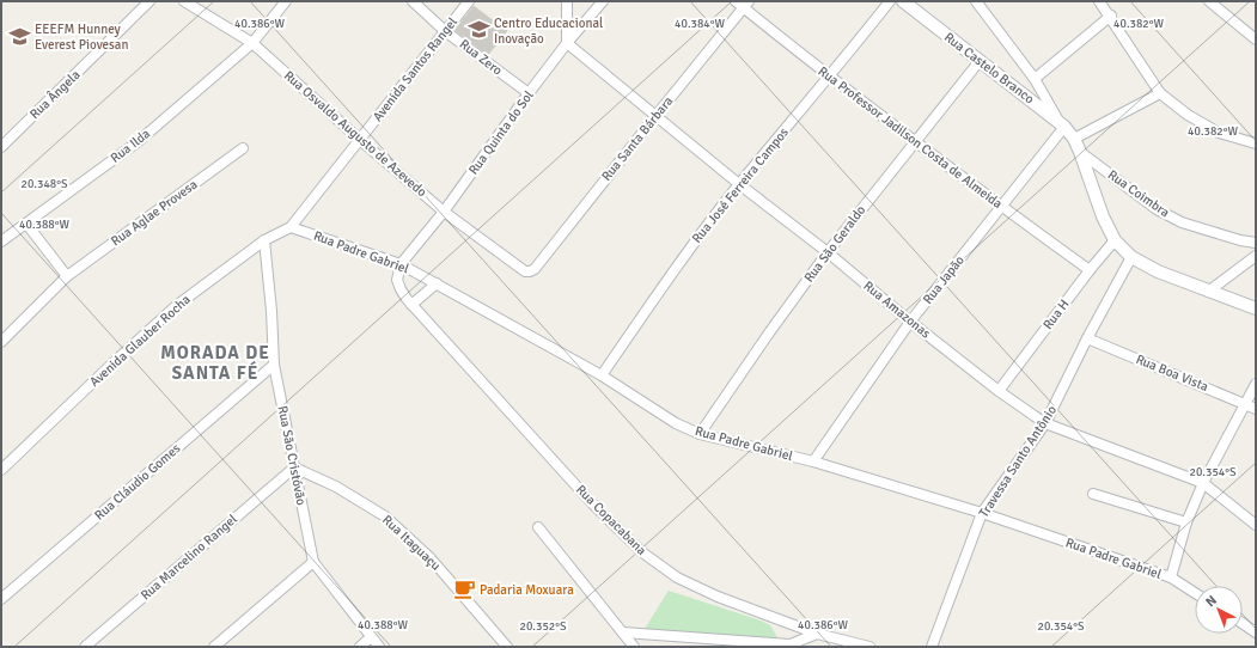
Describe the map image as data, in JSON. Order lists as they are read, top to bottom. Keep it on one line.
{"streets":{"street":["Rua Zero","Rua Castelo Branco","Avenida Santos Rangel","Rua Ângela","Rua Quinta do Sol","Rua Osvaldo Augusto de Azevedo","Rua Professor Jadilson Costa de Almeida","Rua Santa Bárbara","Rua Ilda","Rua José Ferreira Campos","Rua Coimbra","Rua Aglae Provesa","Rua São Geraldo","Rua Padre Gabriel","Rua Japão","Rua Amazonas","Rua H","Avenida Glauber Rocha","Rua Boa Vista","Rua São Cristóvão","Travessa Santo Antônio","Rua Cláudio Gomes","Rua Copacabana","Rua Itaguaçu","Rua Marcelino Rangel"]},"crossings":[["Rua Zero","Avenida Santos Rangel"],["Rua Zero","Rua Quinta do Sol"],["Rua Castelo Branco","Rua Coimbra"],["Rua Castelo Branco","Rua São Geraldo"],["Rua Castelo Branco","Rua Japão"],["Rua Castelo Branco","Rua H"],["Rua Castelo Branco","Travessa Santo Antônio"],["Avenida Santos Rangel","Rua Osvaldo Augusto de Azevedo"],["Avenida Santos Rangel","Rua Padre Gabriel"],["Avenida Santos Rangel","Avenida Glauber Rocha"],["Rua Quinta do Sol","Rua Osvaldo Augusto de Azevedo"],["Rua Quinta do Sol","Rua Padre Gabriel"],["Rua Quinta do Sol","Rua Amazonas"],["Rua Quinta do Sol","Rua Copacabana"],["Rua Osvaldo Augusto de Azevedo","Rua Santa Bárbara"],["Rua Osvaldo Augusto de Azevedo","Rua Ilda"],["Rua Professor Jadilson Costa de Almeida","Rua Santa Bárbara"],["Rua Professor Jadilson Costa de Almeida","Rua José Ferreira Campos"],["Rua Professor Jadilson Costa de Almeida","Rua São Geraldo"],["Rua Professor Jadilson Costa de Almeida","Rua Japão"],["Rua Professor Jadilson Costa de Almeida","Rua H"],["Rua Santa Bárbara","Rua Amazonas"],["Rua José Ferreira Campos","Rua Padre Gabriel"],["Rua José Ferreira Campos","Rua Amazonas"],["Rua São Geraldo","Rua Padre Gabriel"],["Rua São Geraldo","Rua Amazonas"],["Rua Padre Gabriel","Rua Japão"],["Rua Padre Gabriel","Avenida Glauber Rocha"],["Rua Padre Gabriel","Travessa Santo Antônio"],["Rua Padre Gabriel","Rua Copacabana"],["Rua Japão","Rua Amazonas"],["Rua Amazonas","Rua H"],["Rua Amazonas","Travessa Santo Antônio"],["Avenida Glauber Rocha","Rua São Cristóvão"],["Rua Boa Vista","Travessa Santo Antônio"],["Rua São Cristóvão","Rua Cláudio Gomes"],["Rua São Cristóvão","Rua Itaguaçu"],["Rua São Cristóvão","Rua Marcelino Rangel"],["Rua Itaguaçu","Rua Marcelino Rangel"]],"districts":["MORADA DE SANTA FÉ"],"places":{"school or university":["Centro Educacional Inovação","EEEFM Hunney Everest Piovesan"],"cafe":["Padaria Moxuara"]},"north":"top left","coordinates":["40.384°W","40.386°W","40.382°W","20.348°S","40.388°W","20.354°S","20.352°S"]}
